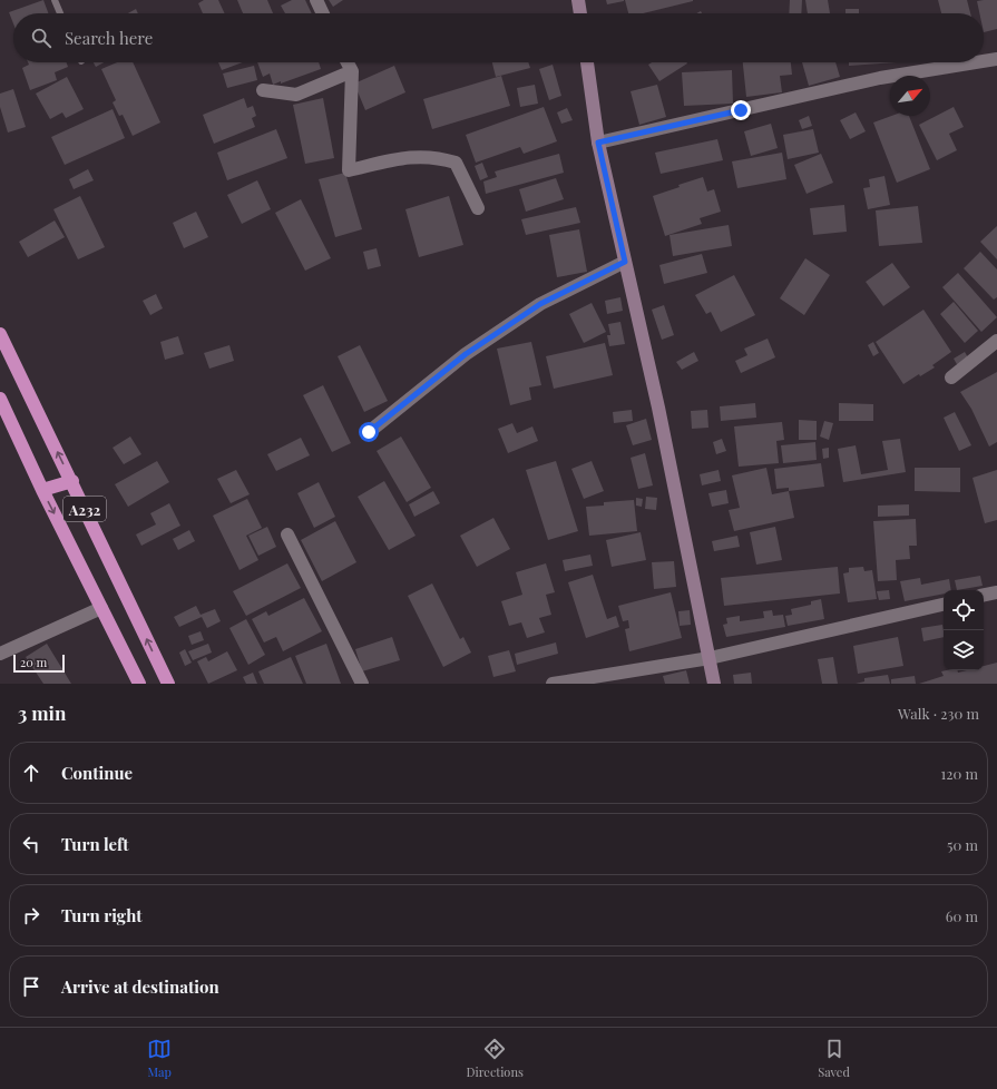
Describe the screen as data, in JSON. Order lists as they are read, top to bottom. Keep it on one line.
{"streets":{"highway":["A232"]},"scale_bar":"20 m","north":"top right","page":{"search":"Search here","scale":"20 m","heading":["3 min","Walk · 230 m"],"list":[["Continue","120 m"],["Turn left","50 m"],["Turn right","60 m"],"Arrive at destination"],"nav":["Map","Directions","Saved"]}}
